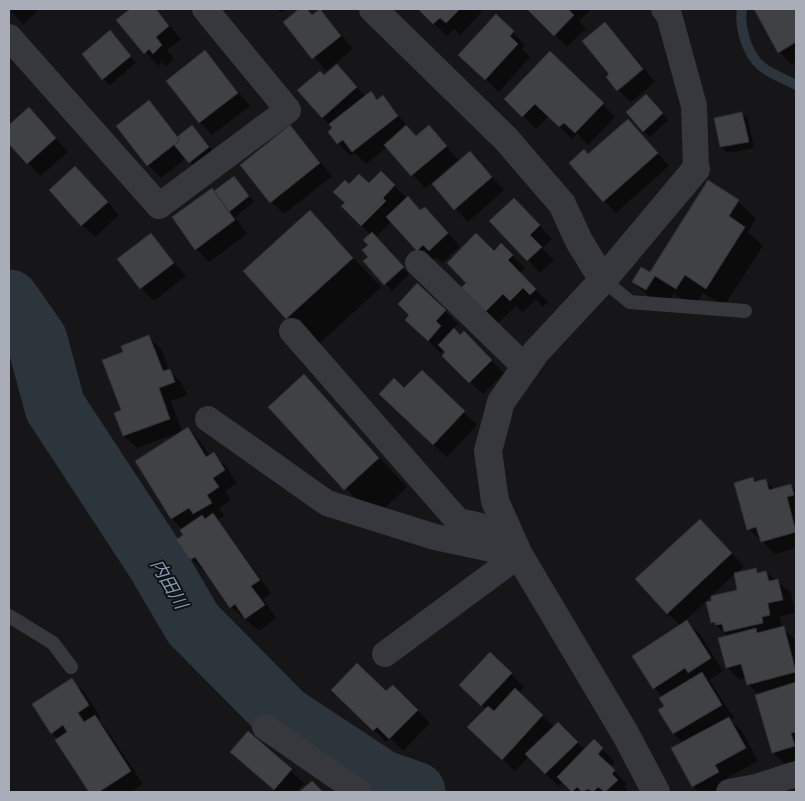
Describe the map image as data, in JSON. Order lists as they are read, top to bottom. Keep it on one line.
{"water":["内田川"]}
